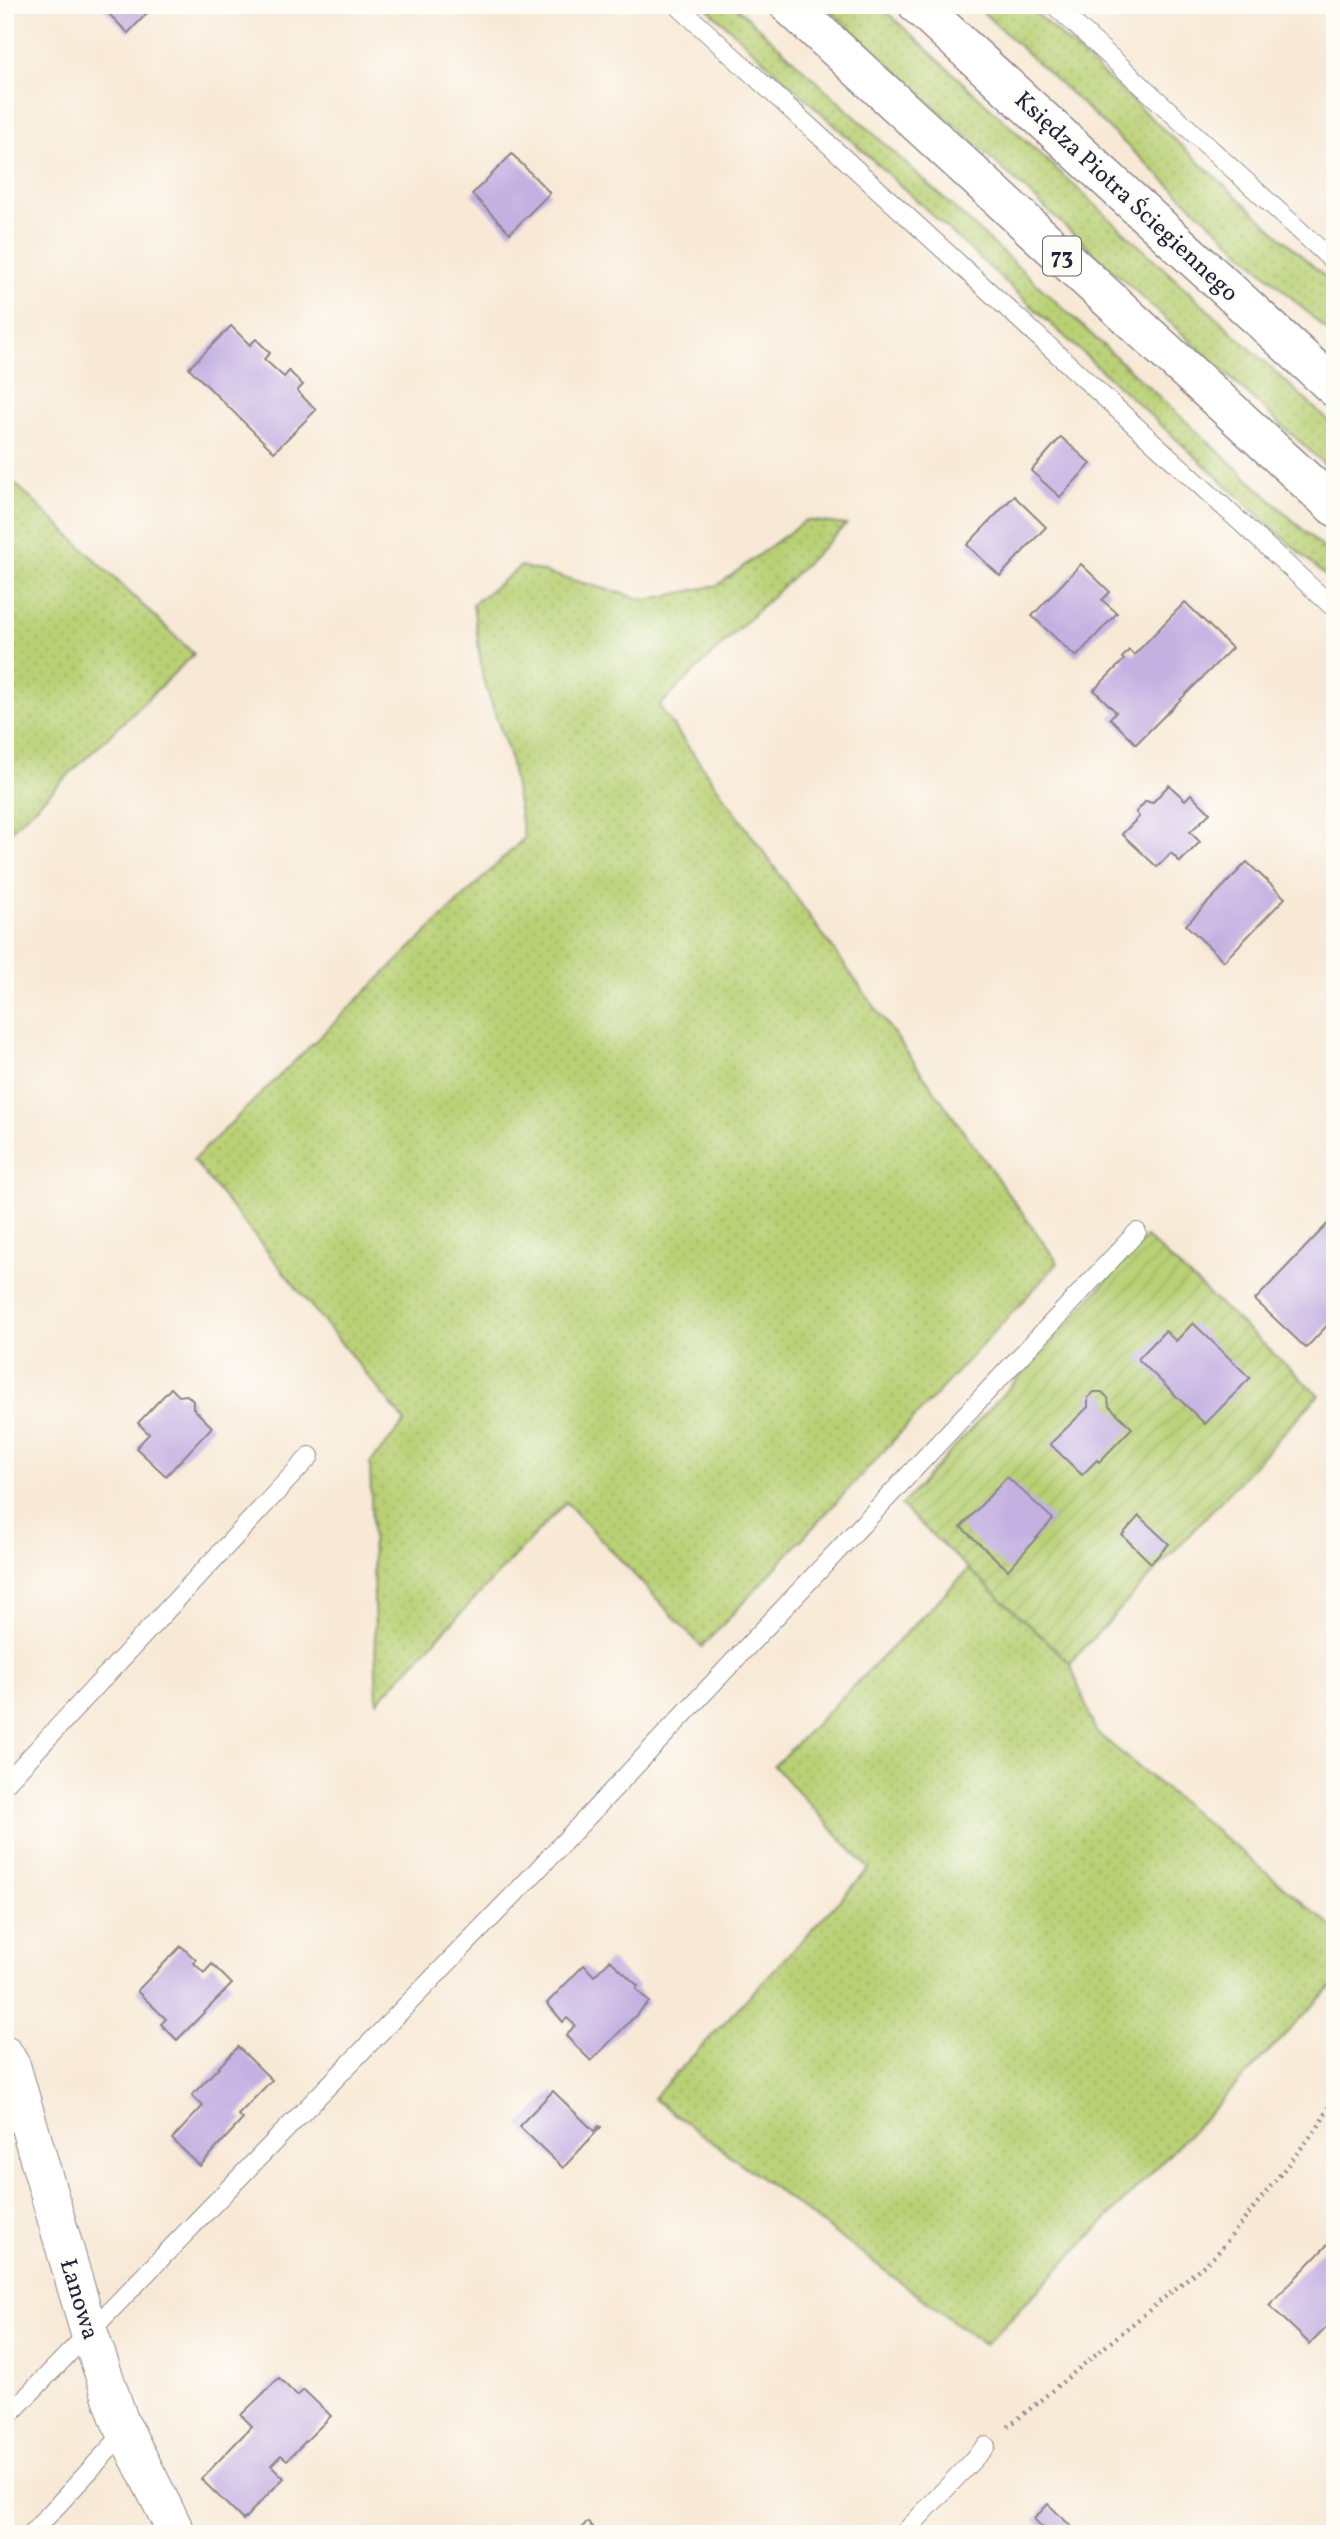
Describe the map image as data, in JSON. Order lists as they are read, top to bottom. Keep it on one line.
{"streets":{"main road":["Księdza Piotra Ściegiennego","73"],"street":["Łanowa"]}}
